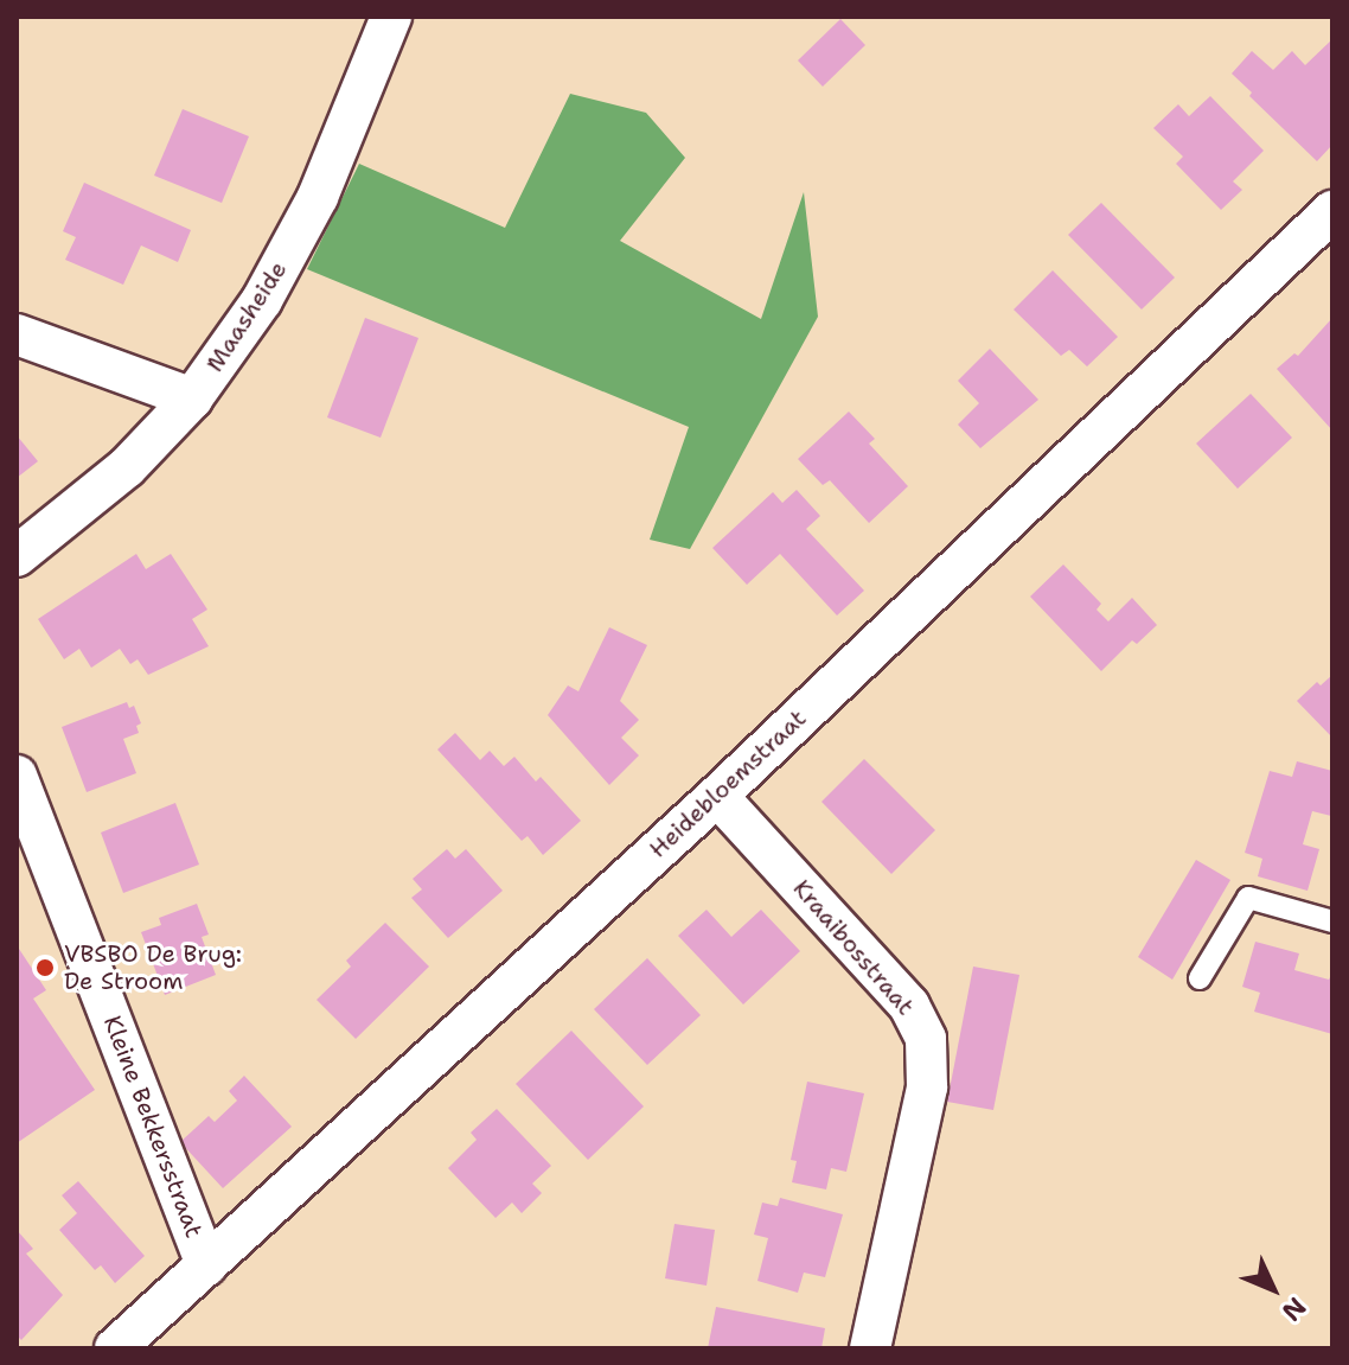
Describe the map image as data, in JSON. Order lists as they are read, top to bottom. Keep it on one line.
{"streets":{"street":["Maasheide","Heidebloemstraat","Kraaibosstraat","Kleine Bekkersstraat"]},"crossings":[["Heidebloemstraat","Kraaibosstraat"],["Heidebloemstraat","Kleine Bekkersstraat"]],"places":["VBSBO De Brug: De Stroom"],"north":"bottom right"}
